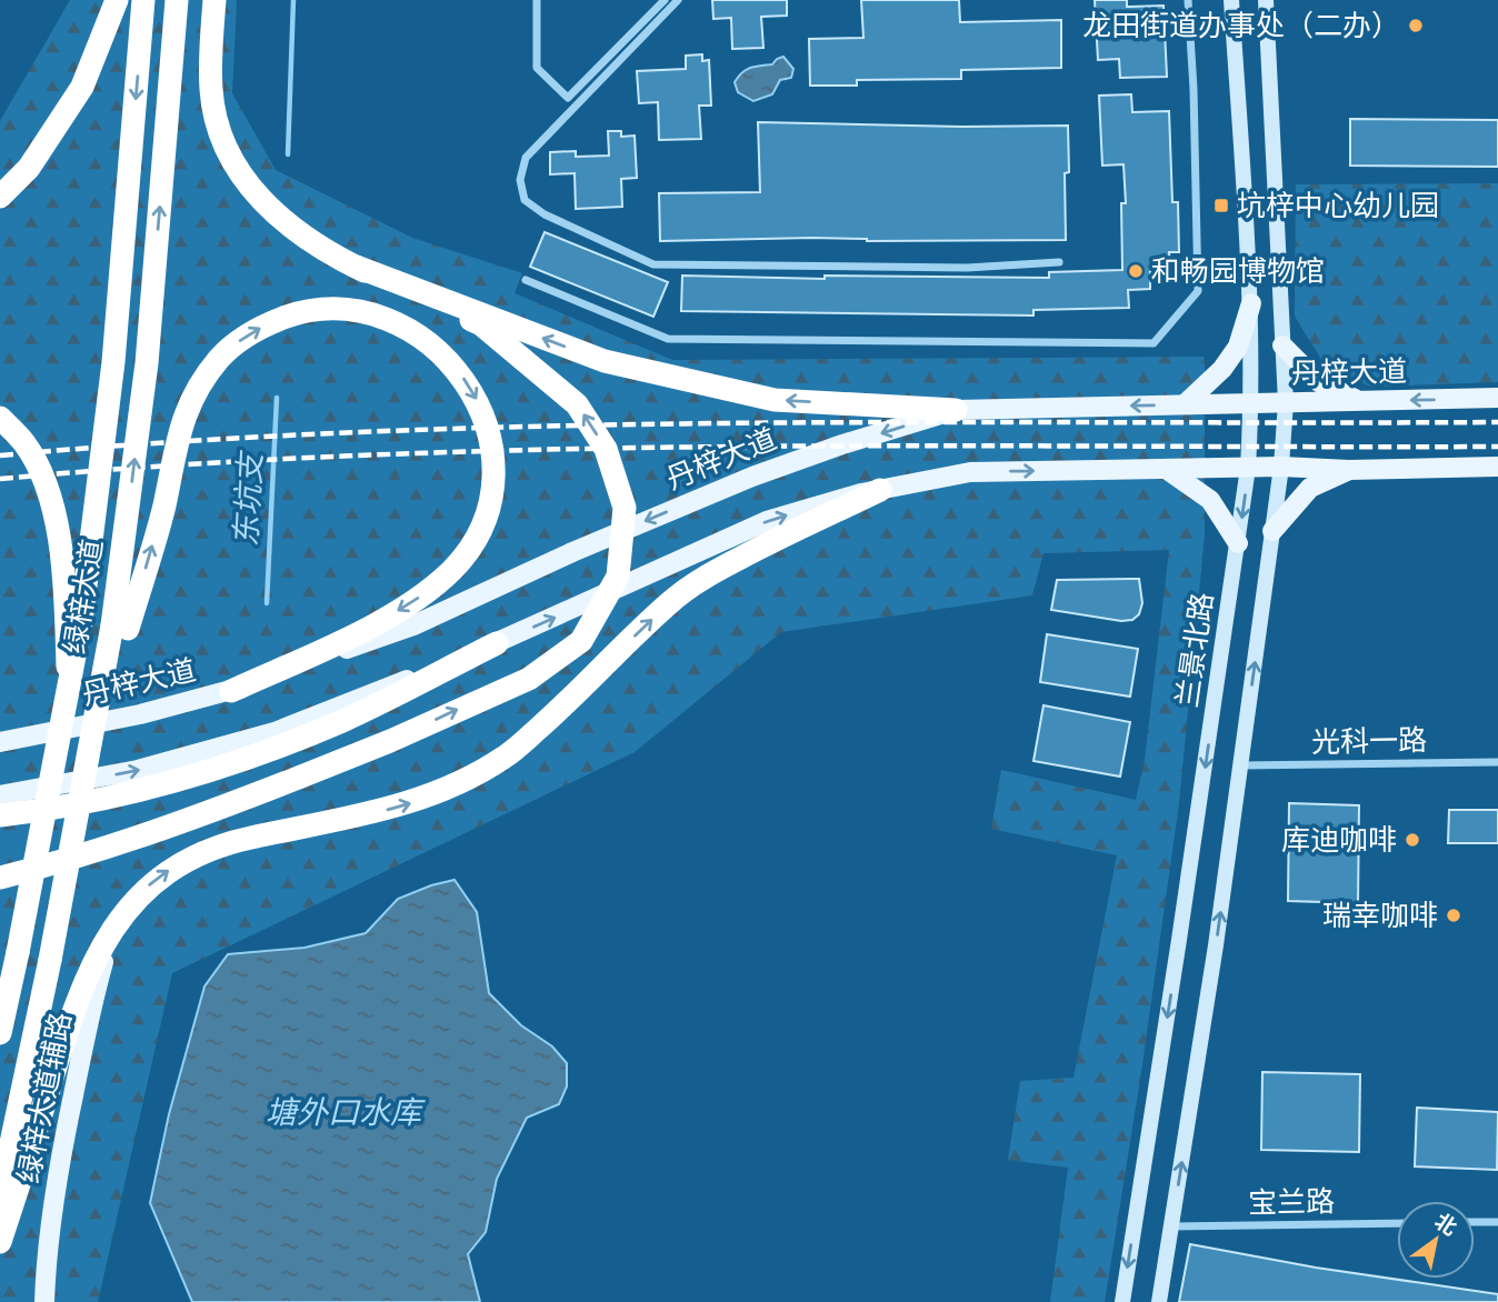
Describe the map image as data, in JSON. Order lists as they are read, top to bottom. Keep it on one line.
{"streets":{"highway":["绿梓大道"],"main road":["丹梓大道","兰景北路","绿梓大道辅路"],"street":["光科一路","宝兰路"]},"crossings":[["丹梓大道","兰景北路"]],"water":["东坑支","塘外口水库"],"places":{"other":["龙田街道办事处（二办）","和畅园博物馆","库迪咖啡","瑞幸咖啡"],"transit":["坑梓中心幼儿园"]},"north":"top right"}
